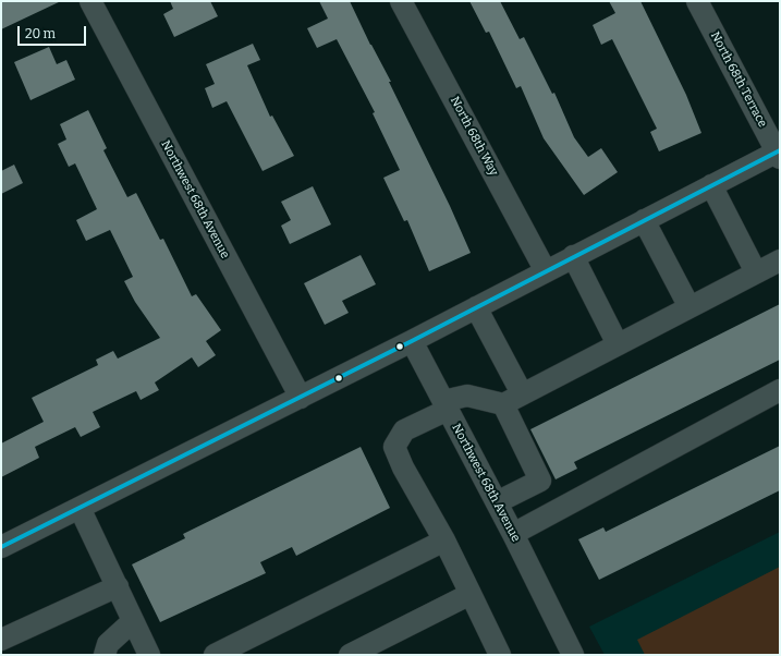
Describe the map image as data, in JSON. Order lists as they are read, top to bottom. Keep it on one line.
{"streets":{"street":["North 68th Terrace","North 68th Way","Northwest 68th Avenue"]},"scale_bar":"20 m"}
